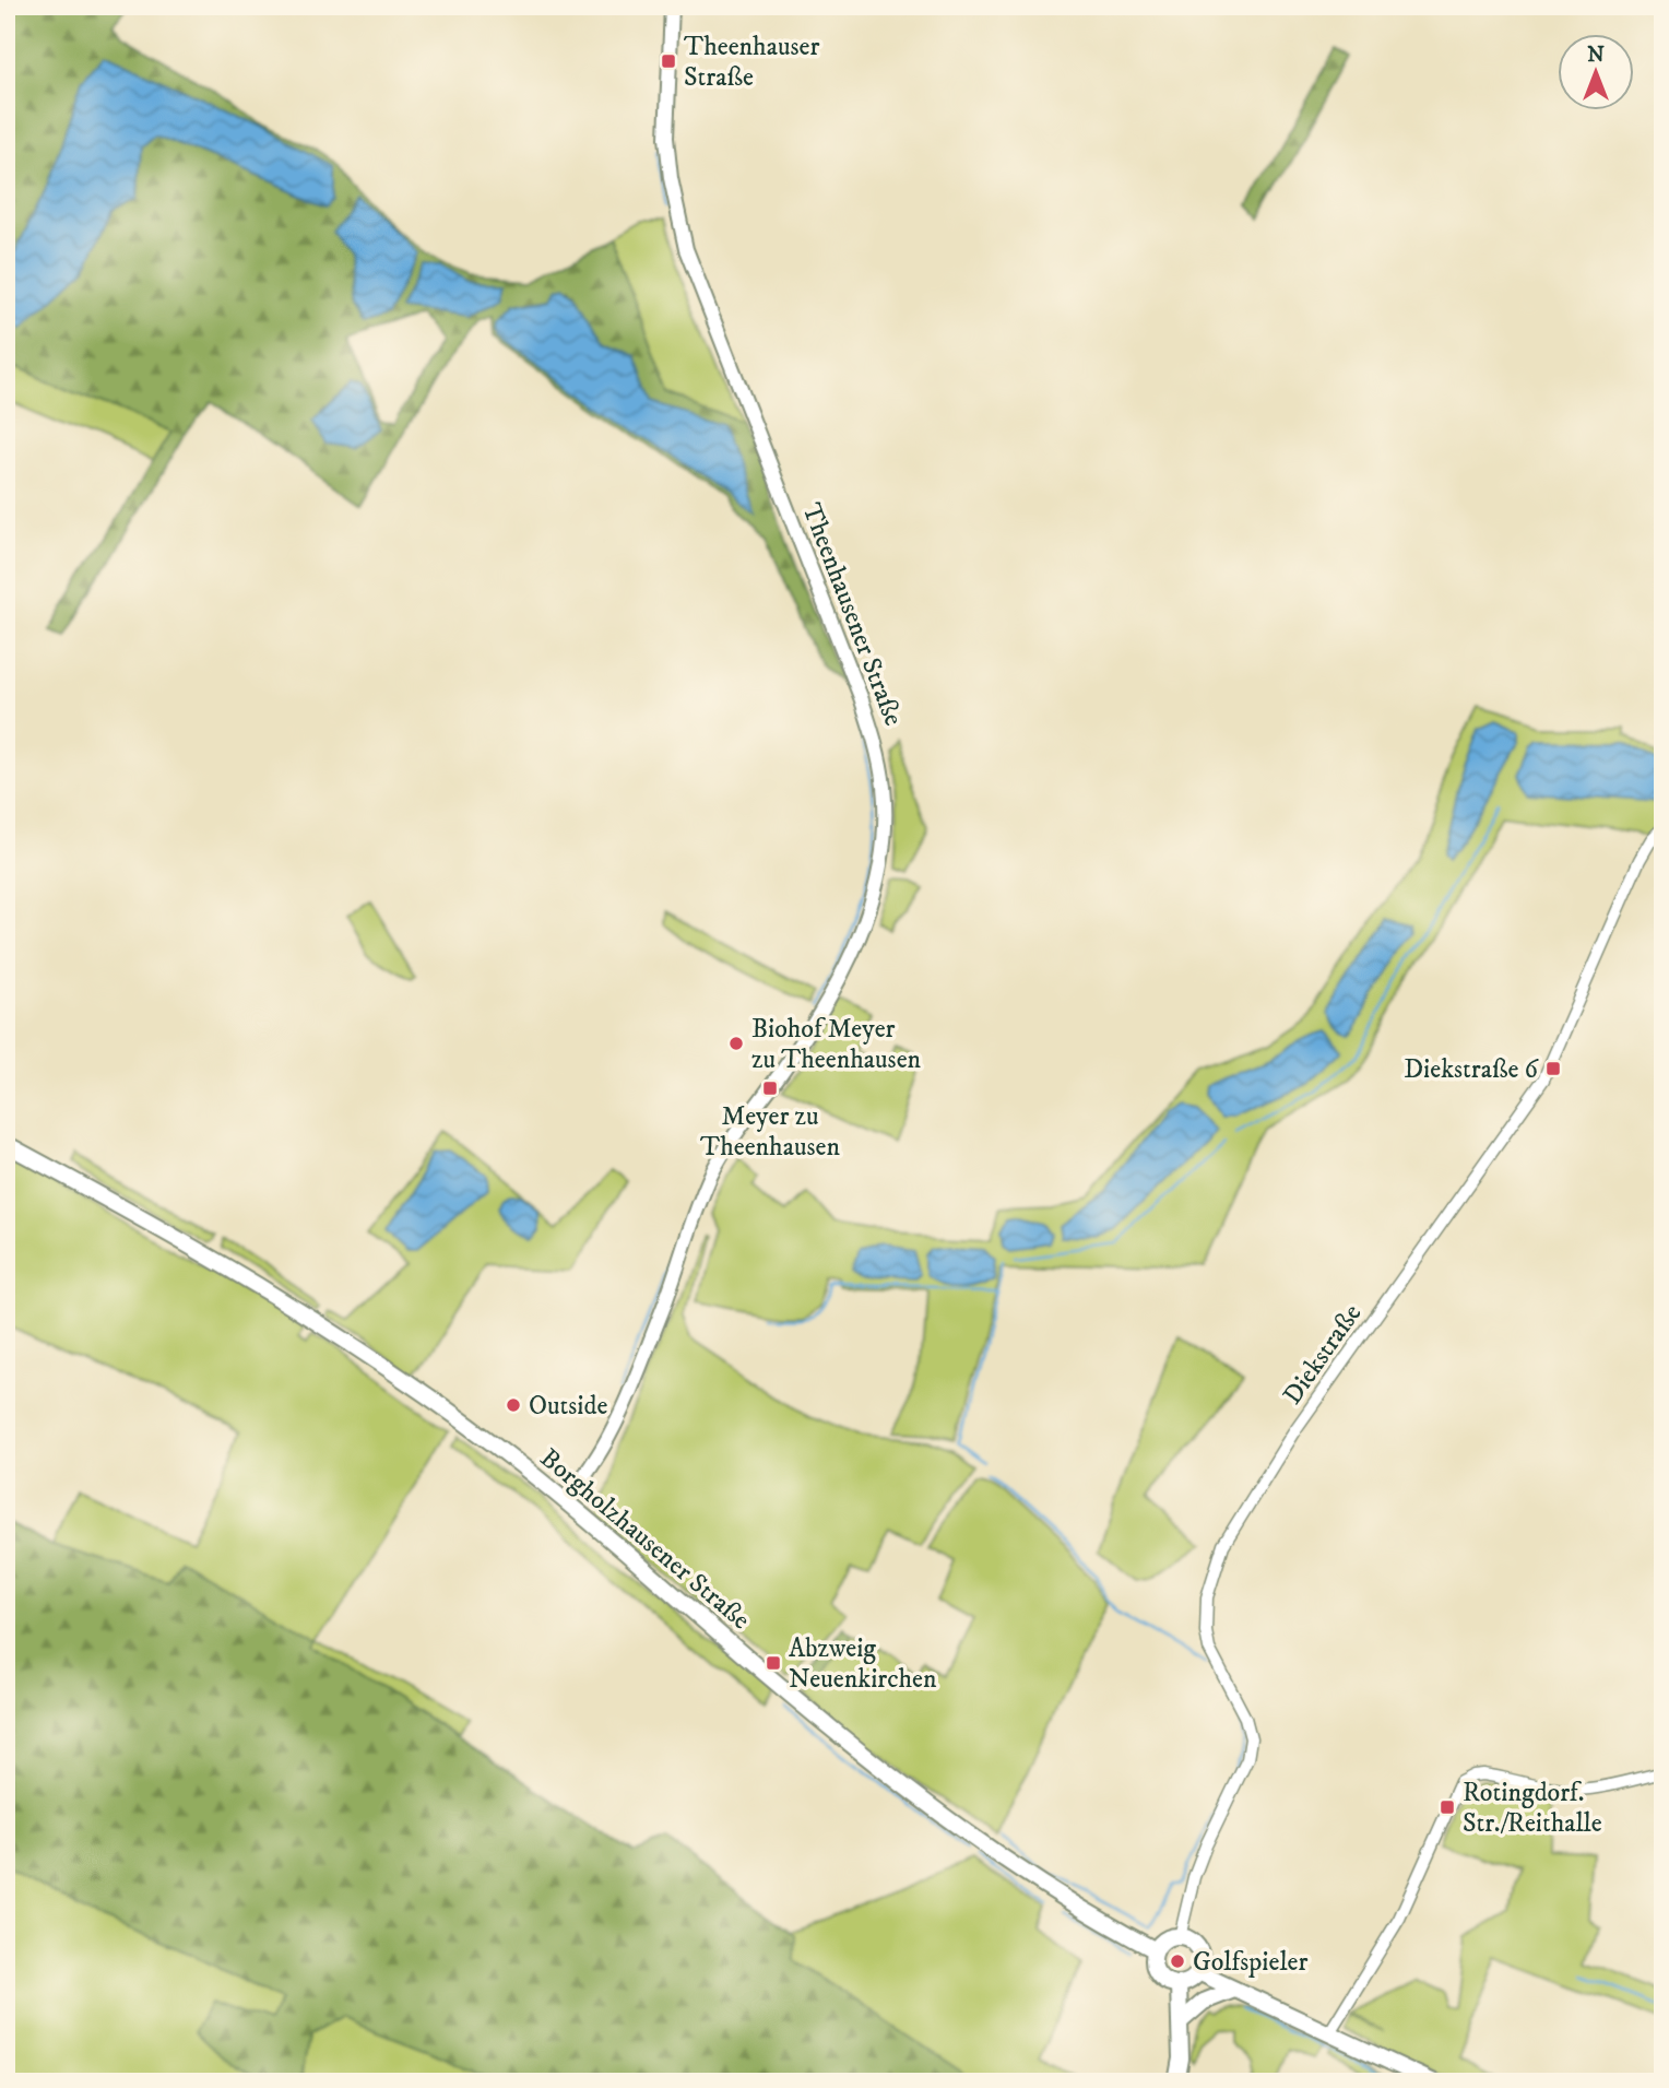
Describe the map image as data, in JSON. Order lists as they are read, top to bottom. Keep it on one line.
{"streets":{"main road":["Borgholzhausener Straße"],"street":["Theenhausener Straße","Diekstraße"]},"crossings":[["Theenhausener Straße","Borgholzhausener Straße"],["Diekstraße","Borgholzhausener Straße"]],"places":{"transit":["Theenhauser Straße","Diekstraße 6","Meyer zu Theenhausen","Abzweig Neuenkirchen","Rotingdorf. Str./Reithalle"],"other":["Biohof Meyer zu Theenhausen","Outside","Golfspieler"]},"north":"top"}
